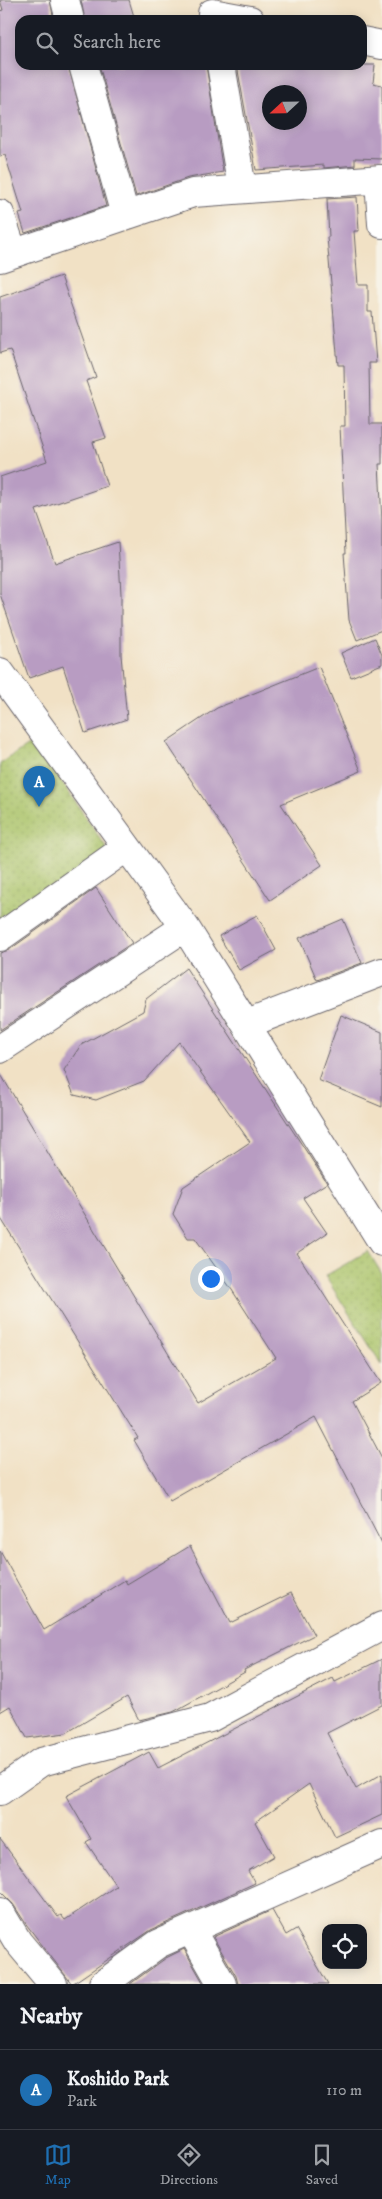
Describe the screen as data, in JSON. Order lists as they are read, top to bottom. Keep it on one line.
{"north":"left","page":{"search":"Search here","pins":"A","heading":"Nearby","list":[{"mark":"A","name":"Koshido Park","note":"Park","value":"110 m"}],"nav":["Map","Directions","Saved"]}}
